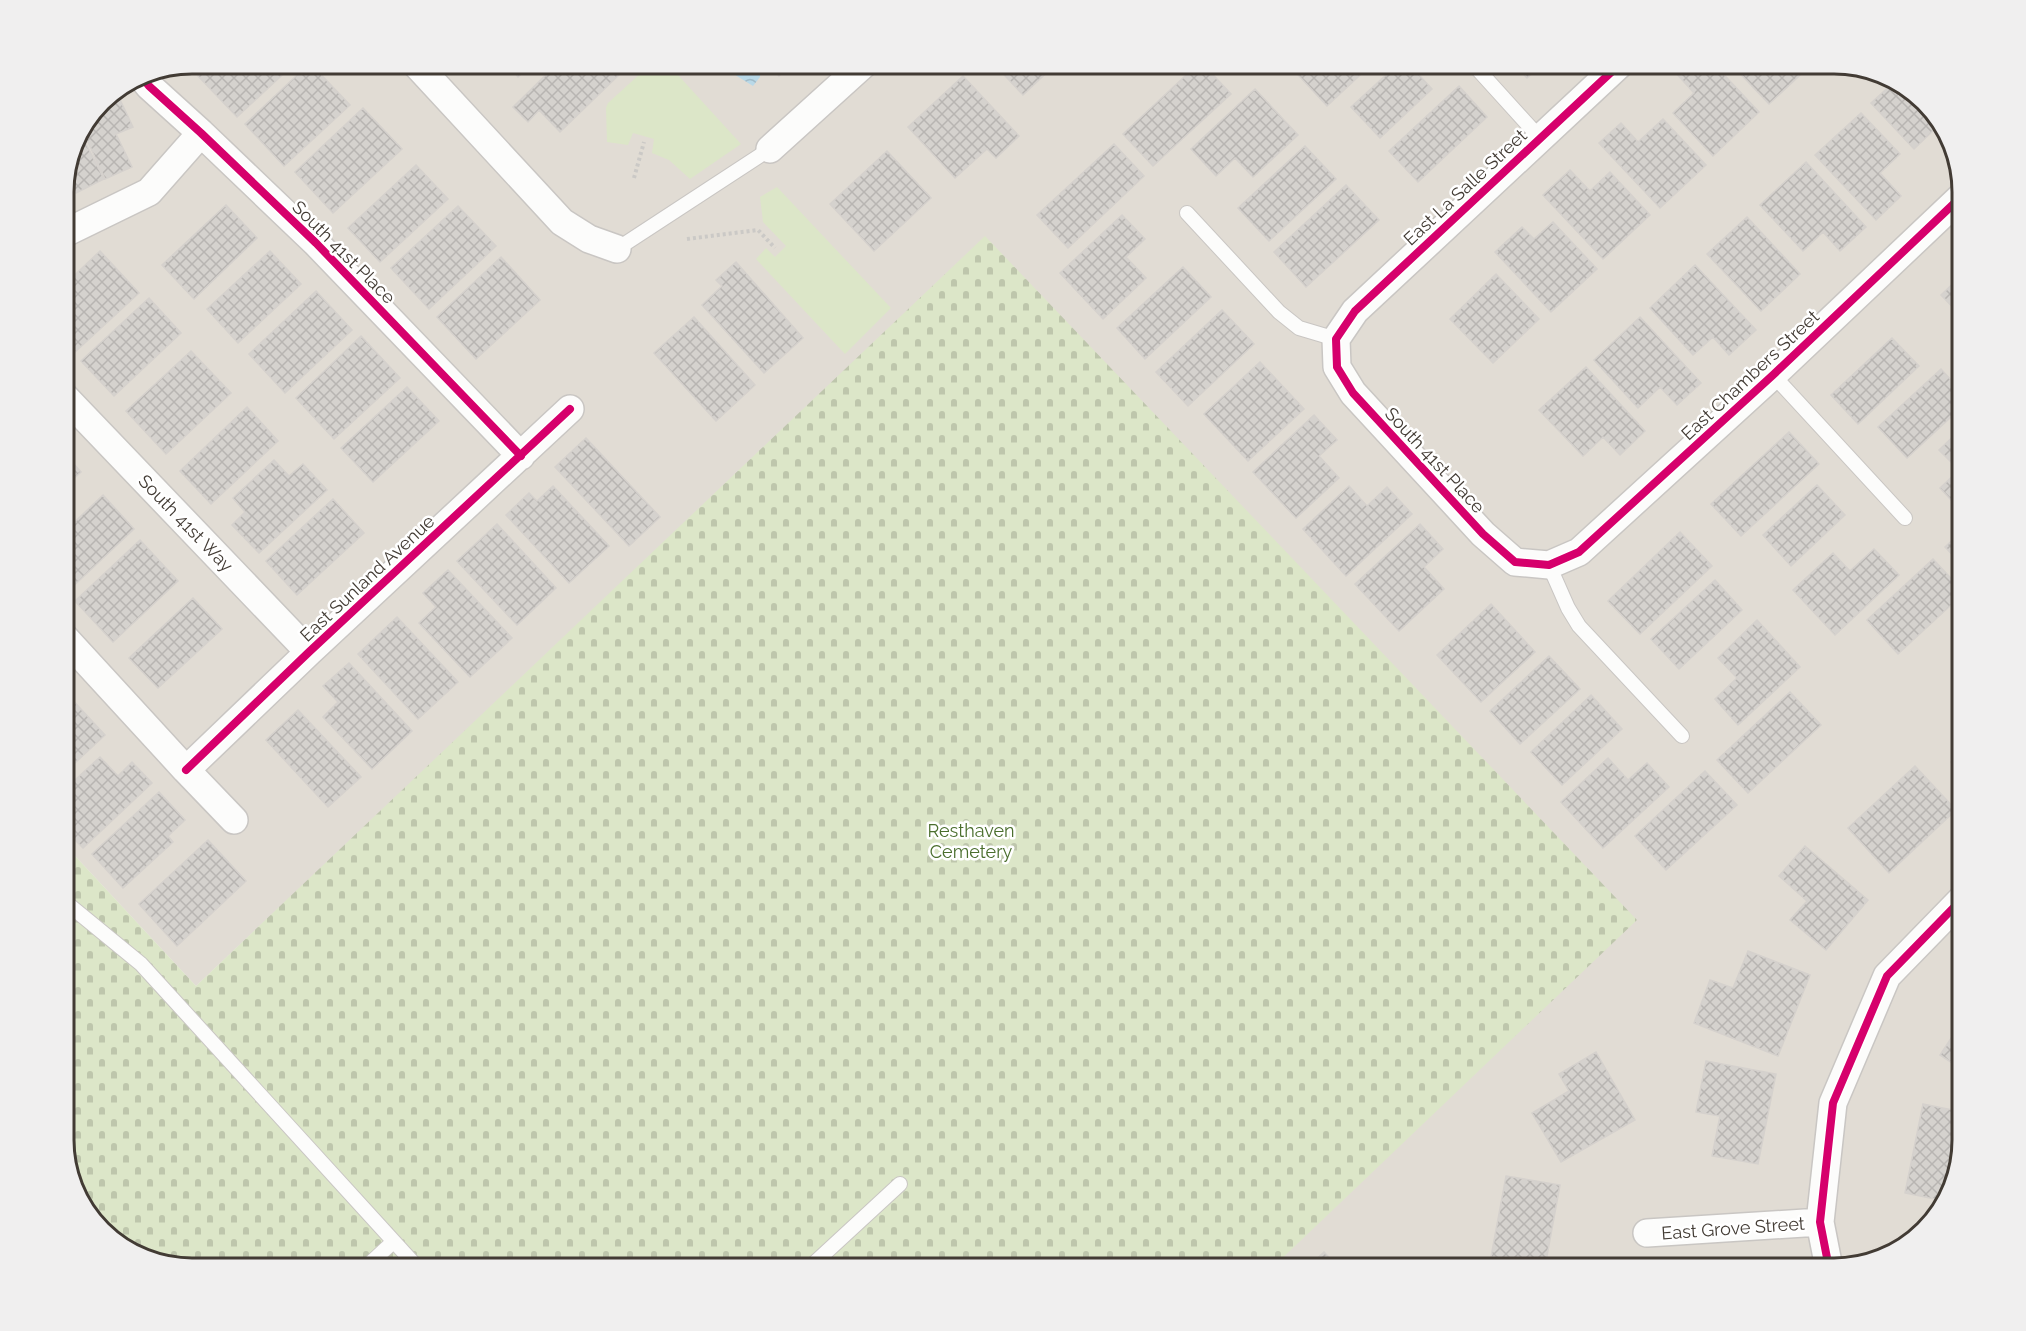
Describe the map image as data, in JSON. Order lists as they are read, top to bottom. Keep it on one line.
{"streets":{"street":["East La Salle Street","South 41st Place","East Chambers Street","South 41st Way","East Sunland Avenue","East Grove Street"]},"crossings":[["East La Salle Street","South 41st Place"],["South 41st Place","East Chambers Street"],["South 41st Place","East Sunland Avenue"],["South 41st Way","East Sunland Avenue"]],"parks":["Resthaven Cemetery"]}
